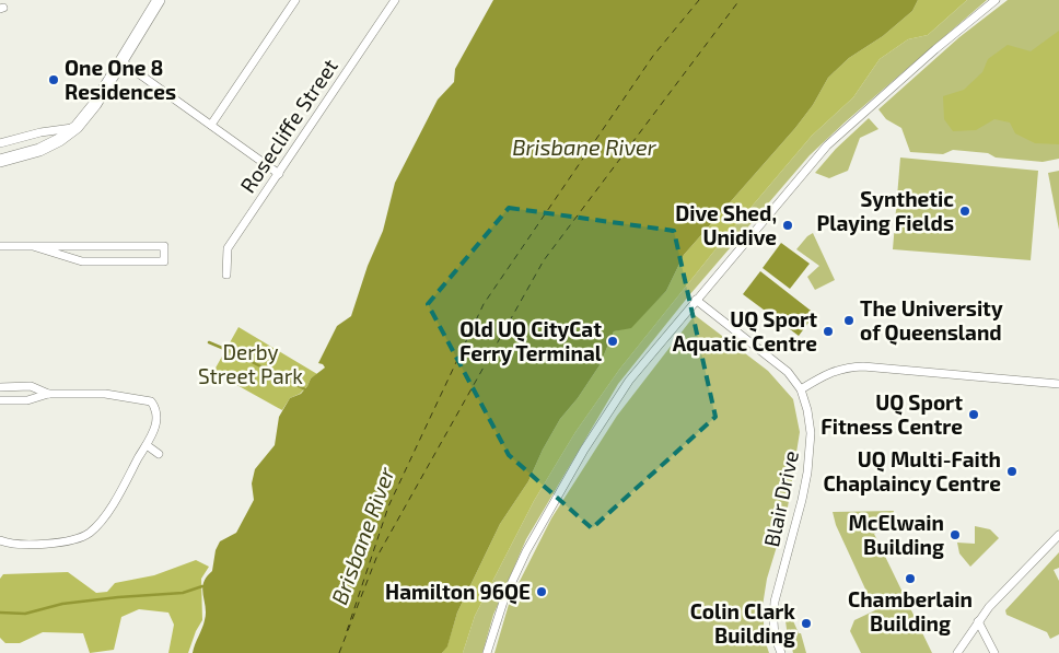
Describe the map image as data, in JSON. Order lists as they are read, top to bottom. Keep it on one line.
{"streets":{"street":["Rosecliffe Street","Blair Drive"]},"water":["Brisbane River"],"parks":["Derby Street Park"],"places":["One One 8 Residences","Synthetic Playing Fields","Dive Shed, Unidive","The University of Queensland","UQ Sport Aquatic Centre","Old UQ CityCat Ferry Terminal","UQ Sport Fitness Centre","UQ Multi-Faith Chaplaincy Centre","McElwain Building","Chamberlain Building","Hamilton 96QE","Colin Clark Building"]}
